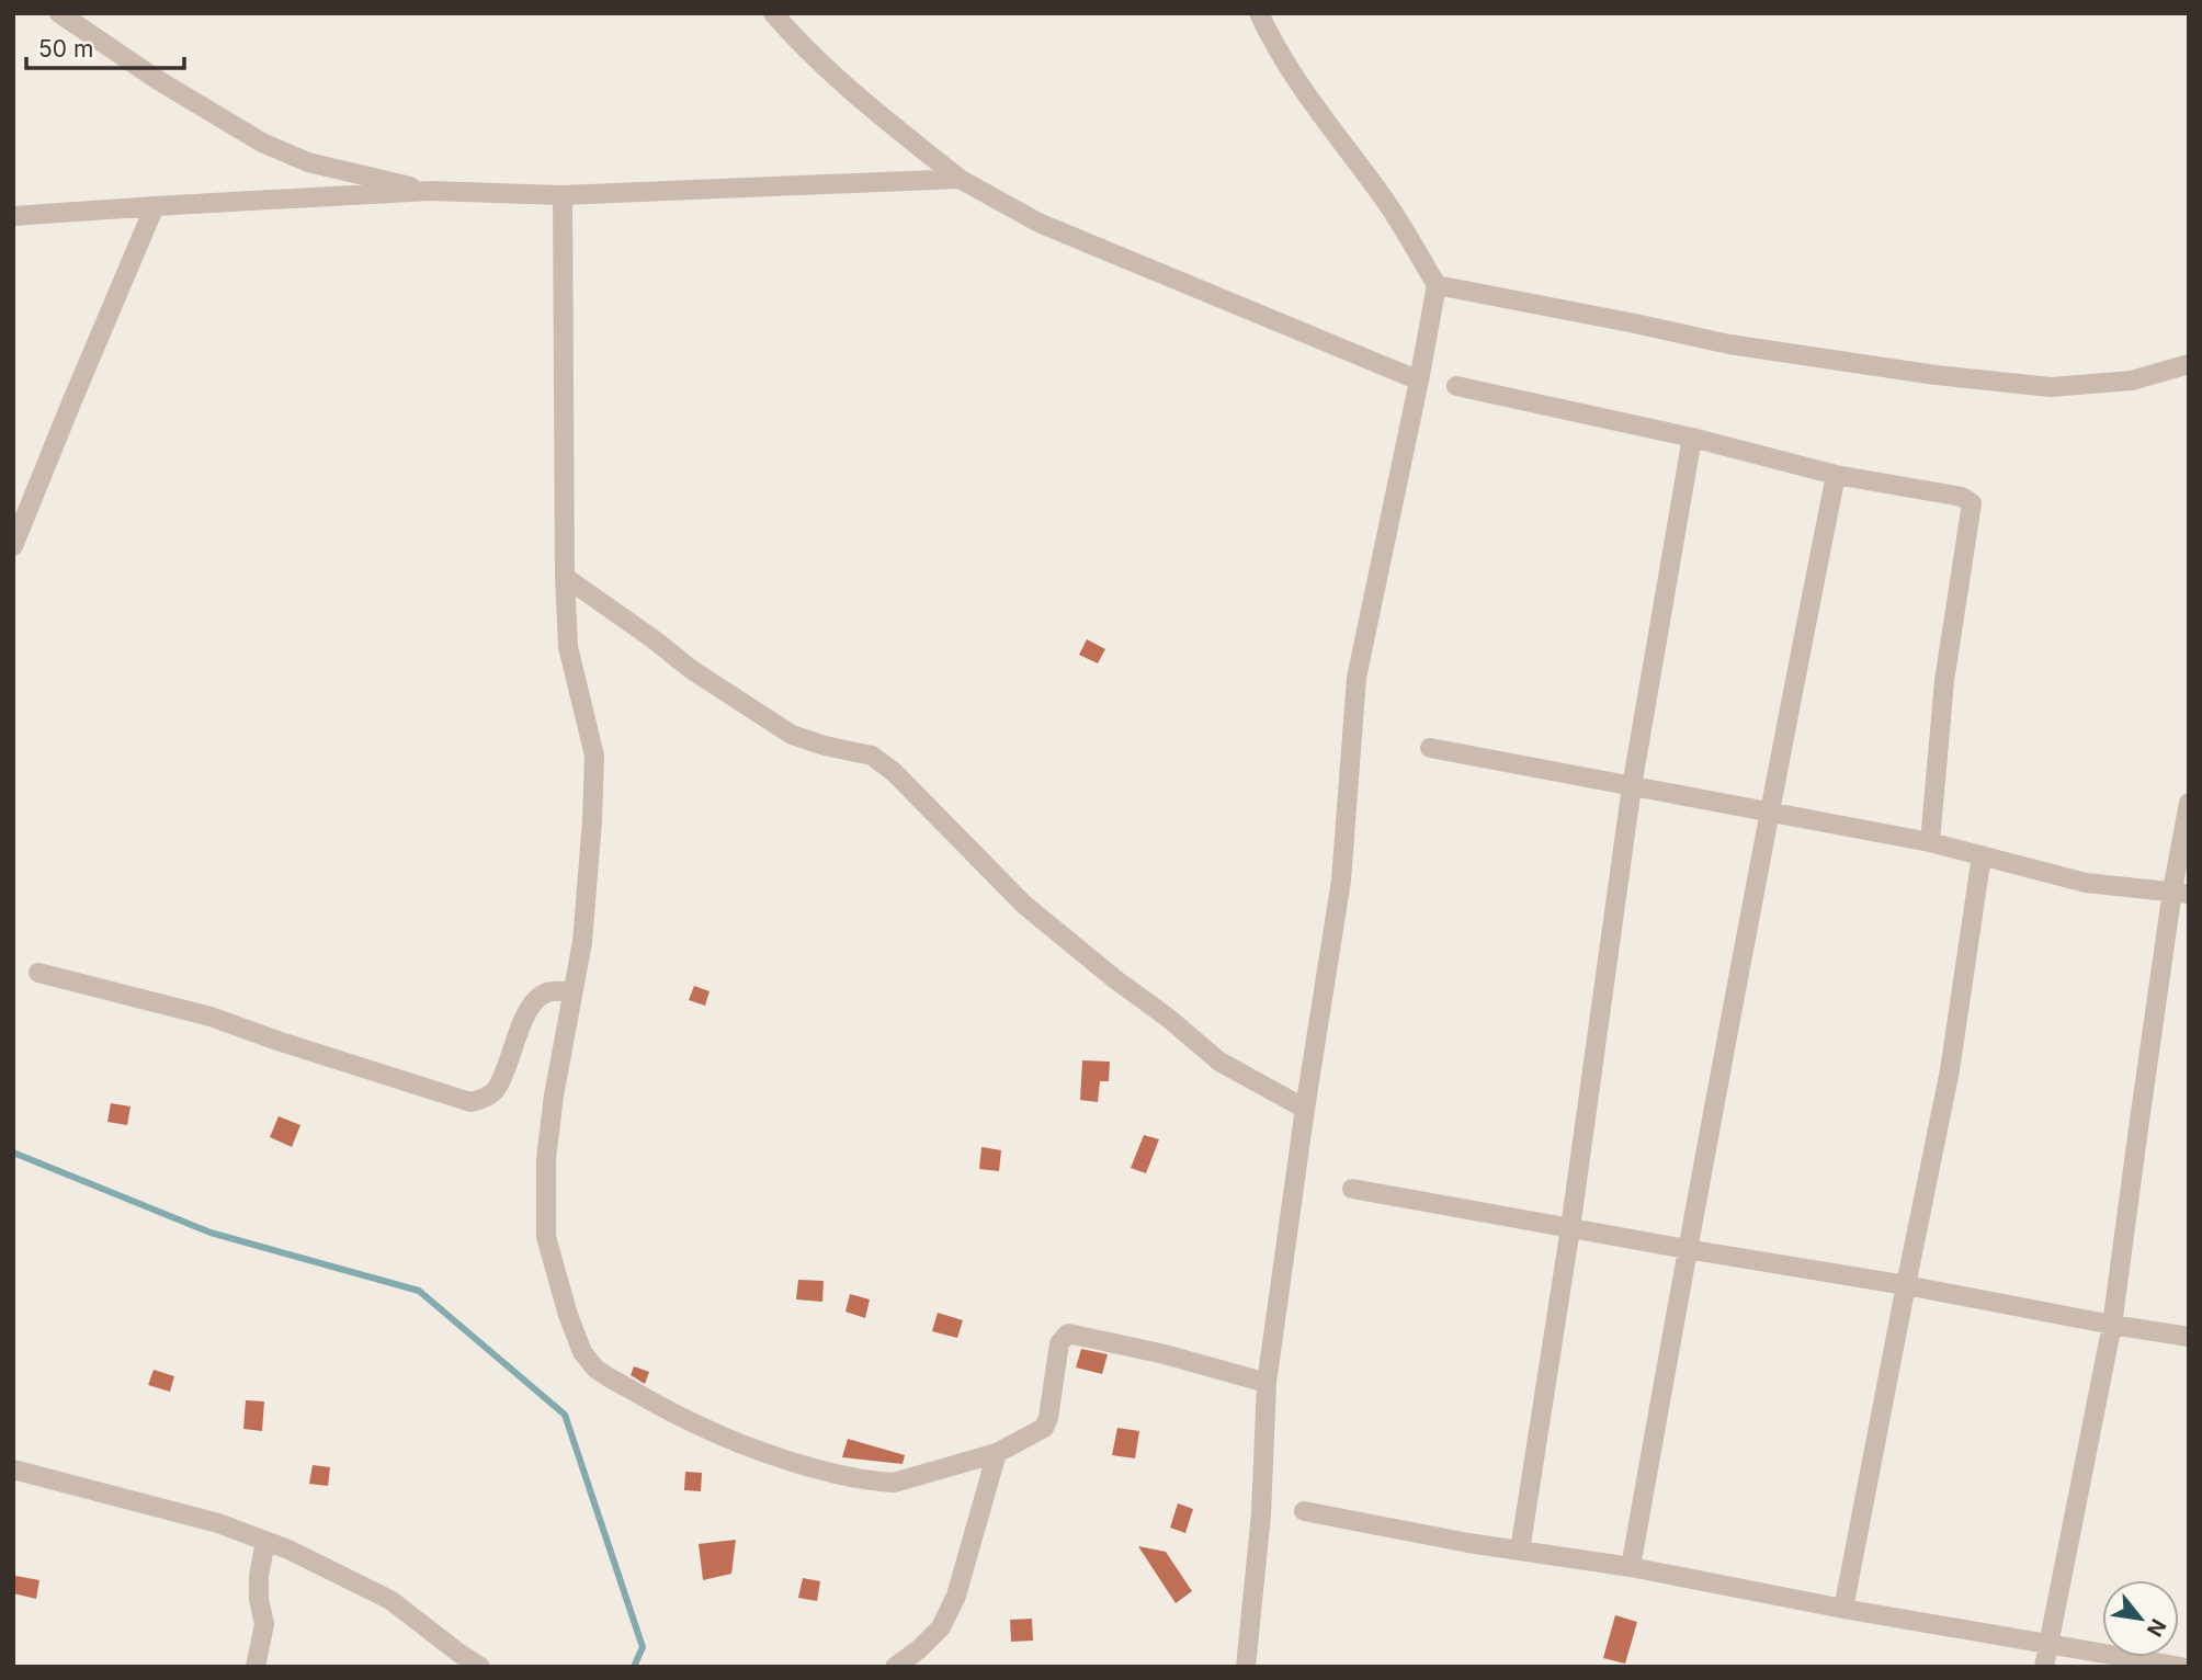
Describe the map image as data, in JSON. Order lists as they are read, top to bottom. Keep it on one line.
{"scale_bar":"50 m","north":"bottom right"}
